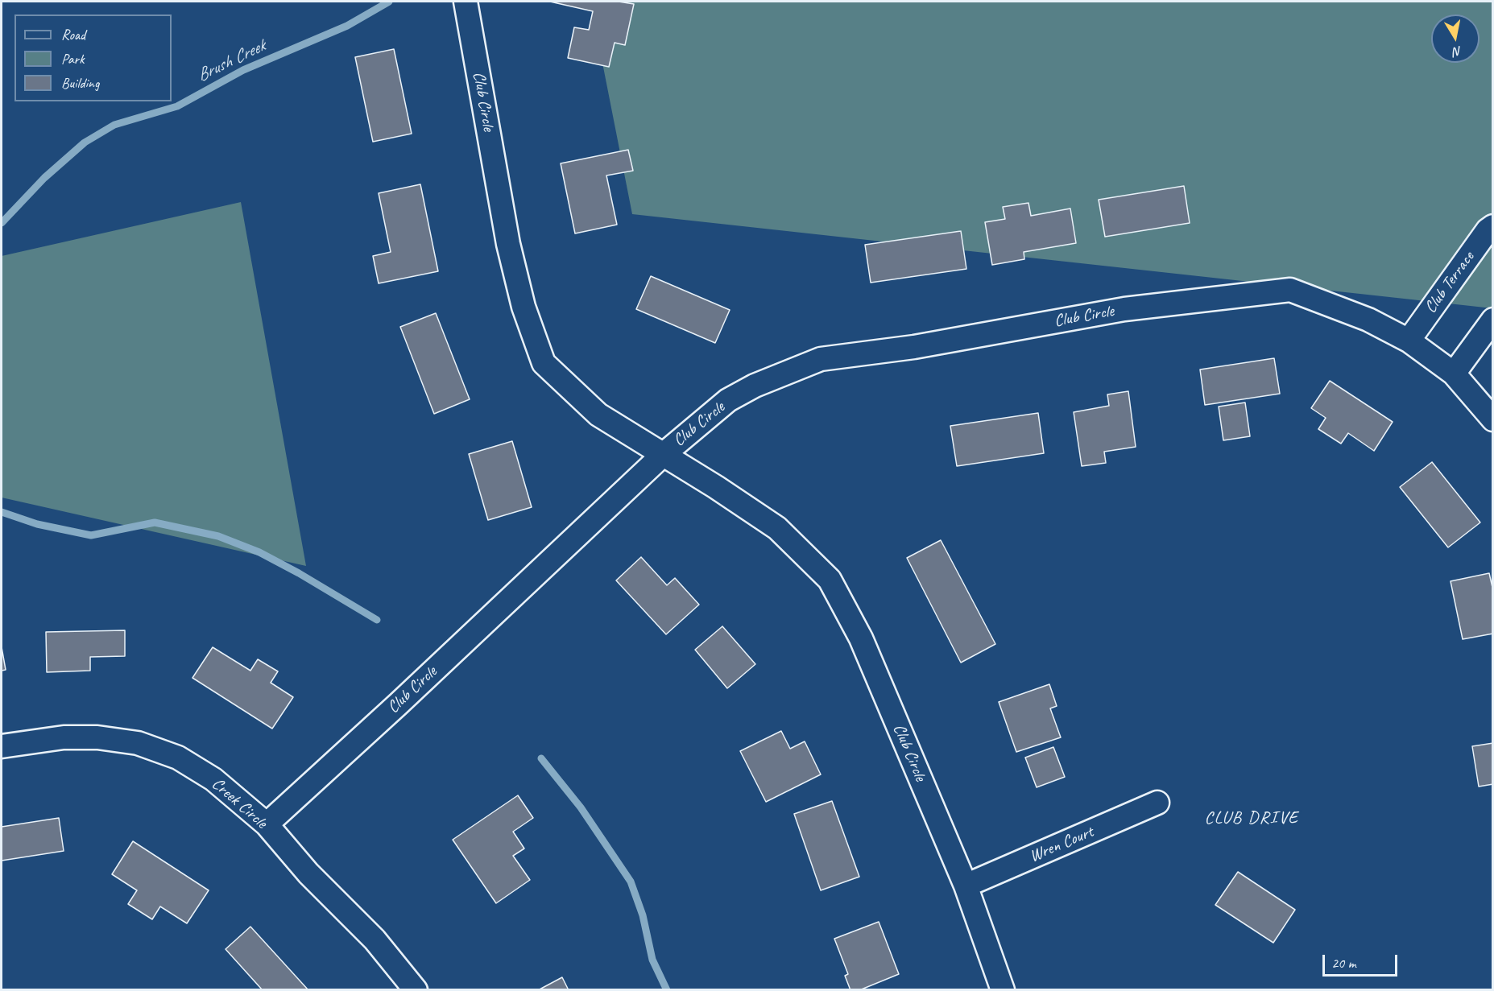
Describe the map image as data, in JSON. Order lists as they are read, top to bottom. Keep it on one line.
{"streets":{"street":["Club Circle","Club Terrace","Creek Circle","Wren Court"]},"crossings":[["Club Circle","Club Terrace"],["Club Circle","Creek Circle"],["Club Circle","Wren Court"]],"districts":["CLUB DRIVE"],"water":["Brush Creek"],"legend":["Road","Park","Building"],"scale_bar":"20 m","north":"bottom"}
